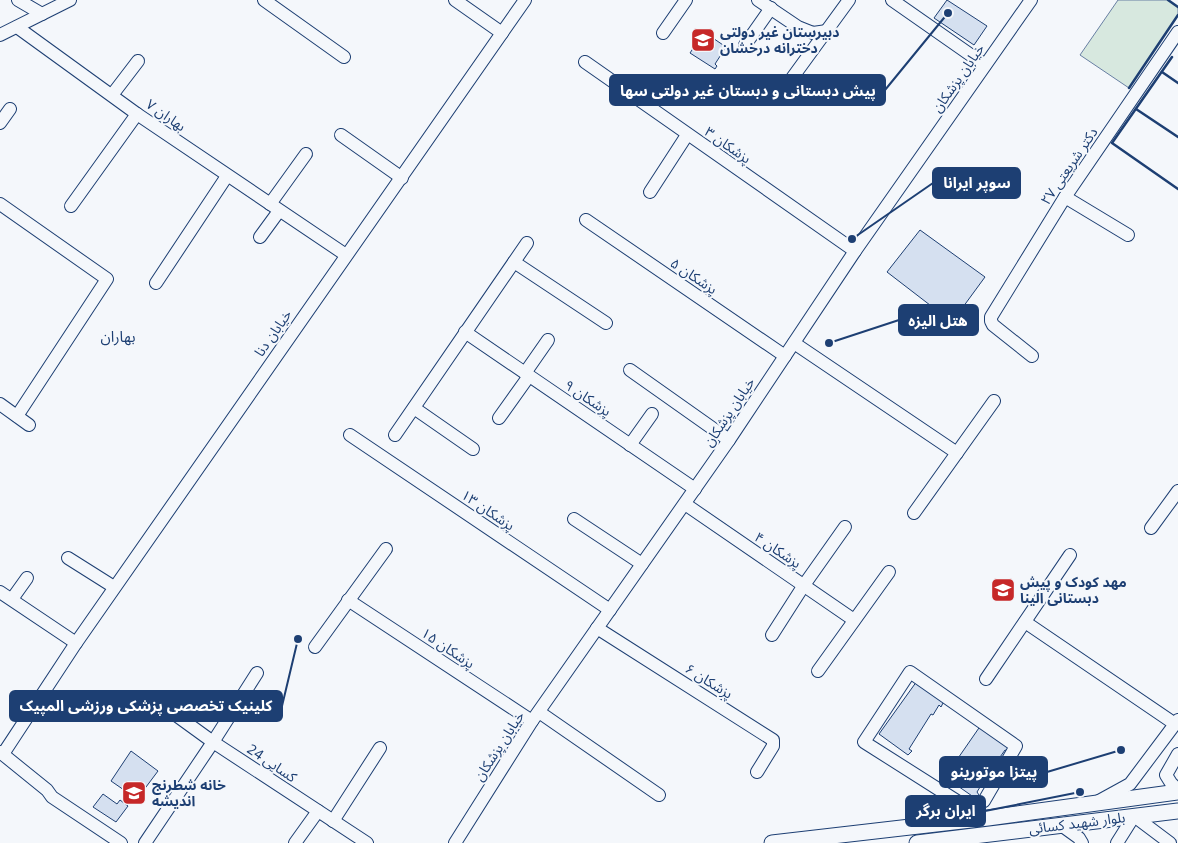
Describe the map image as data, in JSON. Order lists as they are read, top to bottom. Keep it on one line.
{"streets":{"main road":["بلوار شهید کسائی"],"street":["خیابان پزشکان","۷ بهاران","۳ پزشکان","۲۷ دکتر شریعتی","۵ پزشکان","خیابان دنا","۹ پزشکان","۱۳ پزشکان","۴ پزشکان","۱۵ پزشکان","۶ پزشکان","کسایی 24"]},"crossings":[["خیابان پزشکان","۳ پزشکان"],["خیابان پزشکان","۵ پزشکان"],["خیابان پزشکان","۹ پزشکان"],["خیابان پزشکان","۱۳ پزشکان"],["خیابان پزشکان","۴ پزشکان"],["خیابان پزشکان","۱۵ پزشکان"],["خیابان پزشکان","۶ پزشکان"],["۷ بهاران","خیابان دنا"]],"districts":["بهاران"],"places":{"other":["پیش دبستانی و دبستان غیر دولتی سها","سوپر ایرانا","هتل الیزه","کلینیک تخصصی پزشکی ورزشی المپیک","پیتزا موتورینو","ایران برگر"],"school or university":["دبیرستان غیر دولتی دخترانه درخشان","مهد کودک و پیش دبستانی الینا","خانه شطرنج اندیشه"]}}
